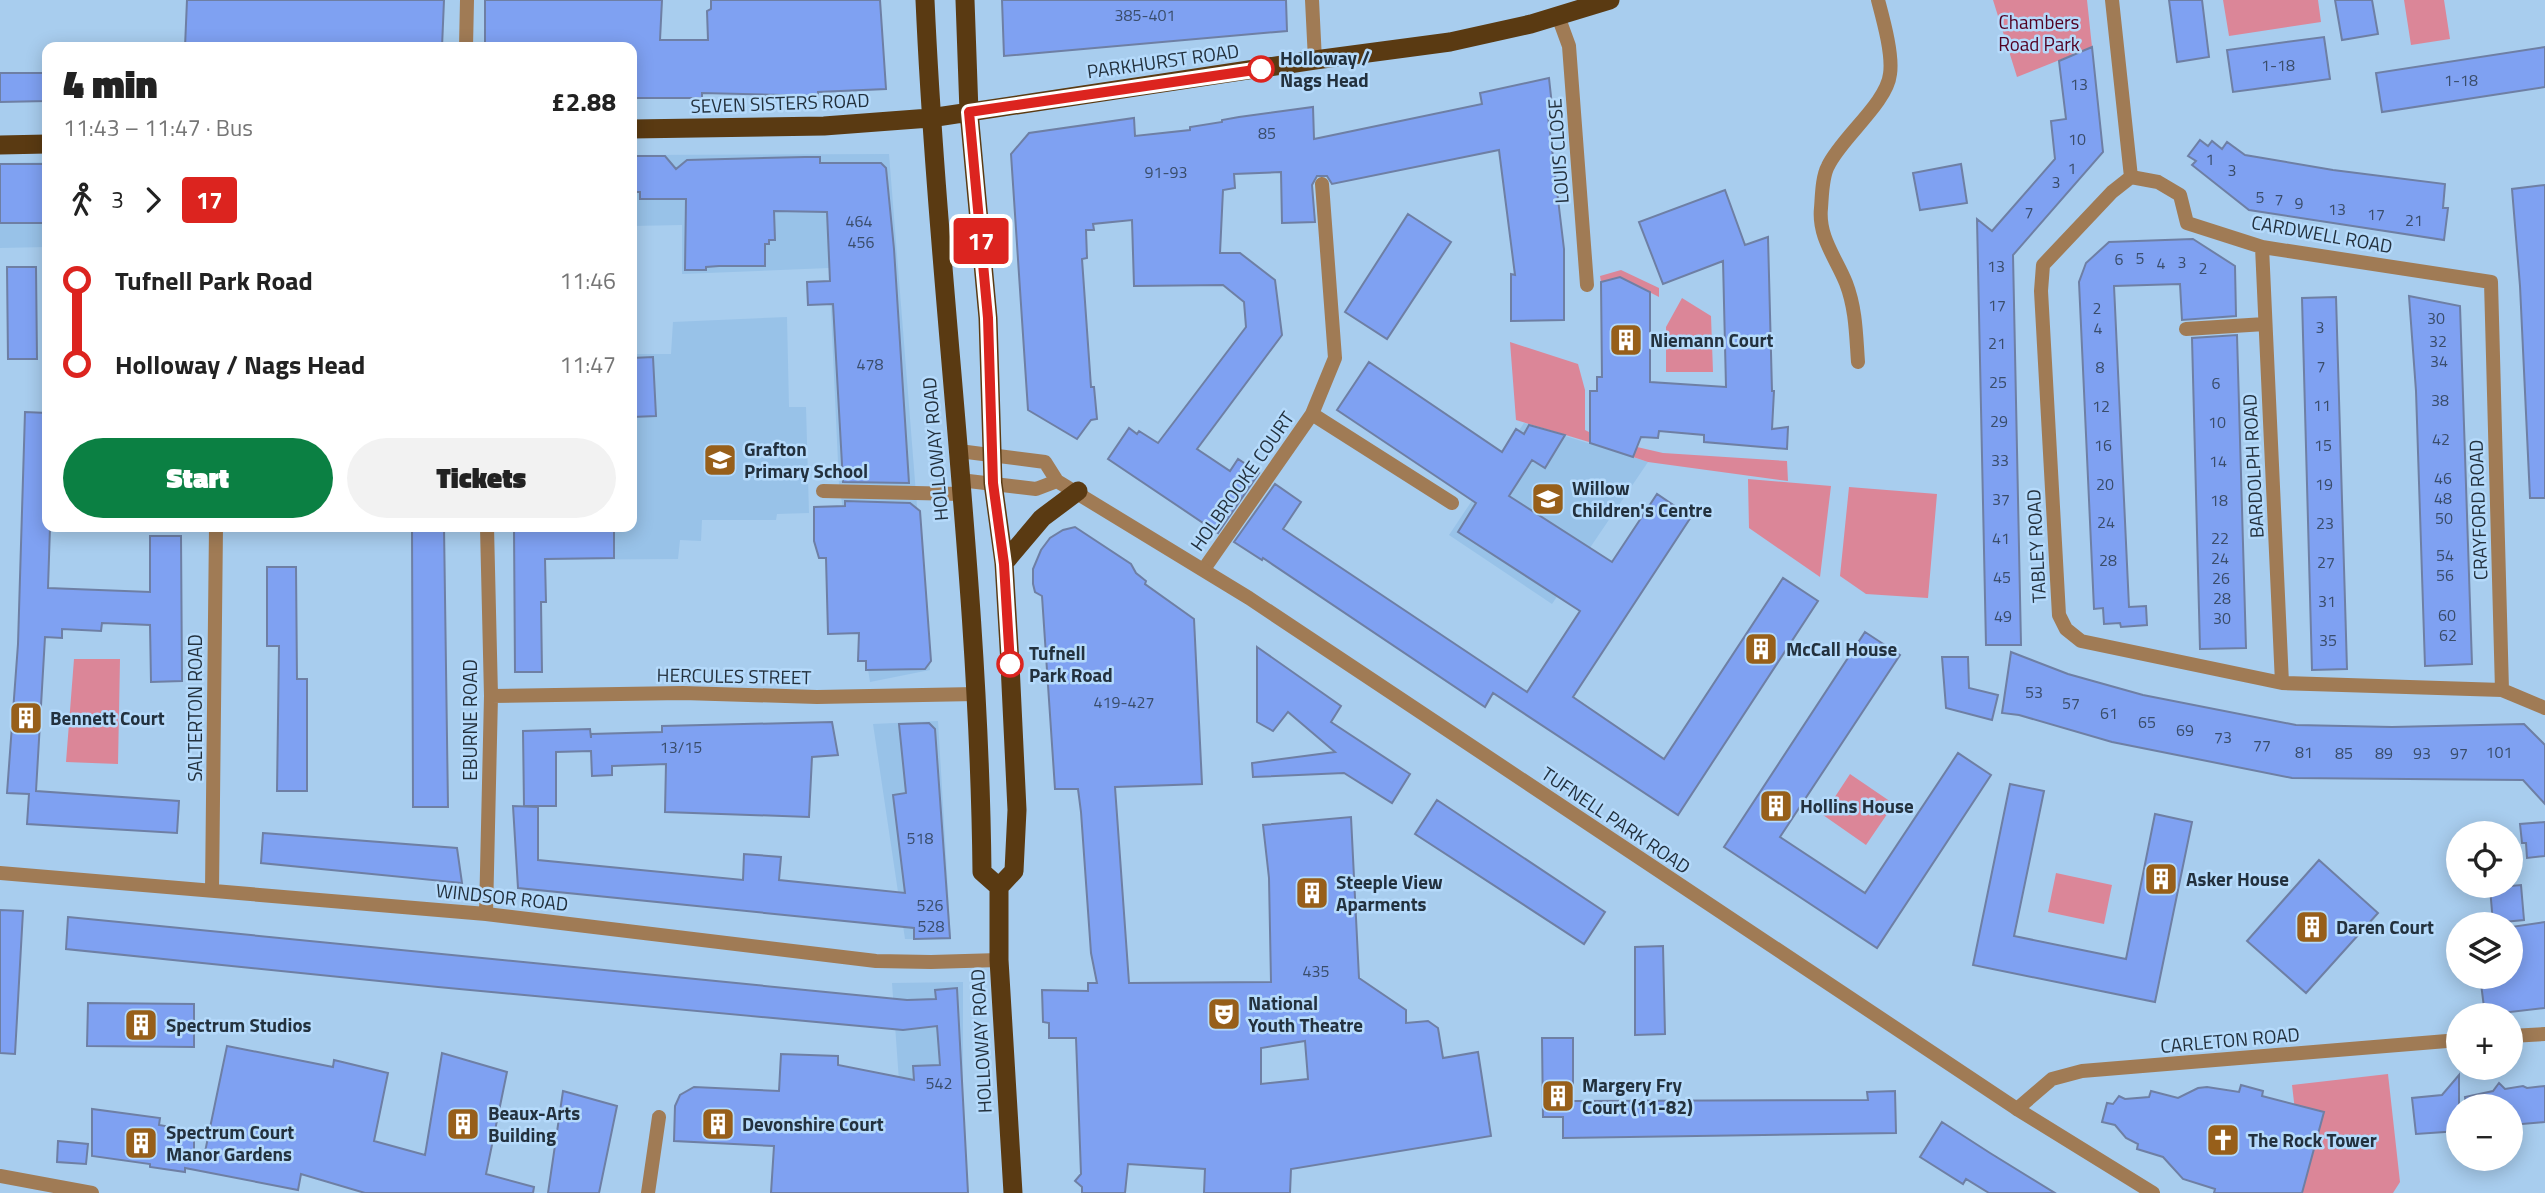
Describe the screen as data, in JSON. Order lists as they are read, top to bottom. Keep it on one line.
{"streets":{"highway":["PARKHURST ROAD","SEVEN SISTERS ROAD","HOLLOWAY ROAD"],"street":["LOUIS CLOSE","CARDWELL ROAD","BARDOLPH ROAD","HOLBROOKE COURT","CRAYFORD ROAD","TABLEY ROAD","HERCULES STREET","SALTERTON ROAD","EBURNE ROAD","TUFNELL PARK ROAD","WINDSOR ROAD","CARLETON ROAD"]},"crossings":[["PARKHURST ROAD","SEVEN SISTERS ROAD"],["PARKHURST ROAD","LOUIS CLOSE"],["PARKHURST ROAD","HOLLOWAY ROAD"],["SEVEN SISTERS ROAD","HOLLOWAY ROAD"],["CARDWELL ROAD","BARDOLPH ROAD"],["CARDWELL ROAD","CRAYFORD ROAD"],["CARDWELL ROAD","TABLEY ROAD"],["HOLLOWAY ROAD","HERCULES STREET"],["HOLLOWAY ROAD","TUFNELL PARK ROAD"],["HOLLOWAY ROAD","WINDSOR ROAD"],["BARDOLPH ROAD","TABLEY ROAD"],["HOLBROOKE COURT","TUFNELL PARK ROAD"],["CRAYFORD ROAD","TABLEY ROAD"],["HERCULES STREET","EBURNE ROAD"],["SALTERTON ROAD","WINDSOR ROAD"],["EBURNE ROAD","WINDSOR ROAD"],["TUFNELL PARK ROAD","CARLETON ROAD"]],"parks":["Chambers Road Park"],"places":{"other":["Holloway / Nags Head","Tufnell Park Road"],"building":["Niemann Court","McCall House","Bennett Court","Hollins House","Asker House","Steeple View Aparments","Daren Court","Spectrum Studios","Margery Fry Court (11-82)","Beaux-Arts Building","Devonshire Court","Spectrum Court Manor Gardens"],"school or university":["Grafton Primary School","Willow Children's Centre"],"theatre":["National Youth Theatre"],"church":["The Rock Tower"]},"lines":["bus line 17"],"house_numbers":["385-401","1-18","1-18","13","85","10","1","1","3","91-93","3","5","7","9","13","7","17","21","464","456","5","6","3","4","13","2","17","2","30","3","4","32","21","34","478","7","8","25","6","38","11","12","29","10","42","16","15","33","14","46","20","19","48","37","18","50","24","23","41","22","54","24","28","27","56","45","26","28","31","60","49","30","62","35","53","419-427","57","61","65","69","73","77","13/15","81","101","85","89","93","97","518","526","528","435","542"],"page":{"on_map":"17","heading":["4 min","11:43 – 11:47 · Bus","£2.88"],"legs":["3","17"],"list":[{"name":"Tufnell Park Road","value":"11:46"},{"name":"Holloway / Nags Head","value":"11:47"}],"buttons":["Start","Tickets"],"map_buttons":["+","−"]}}
